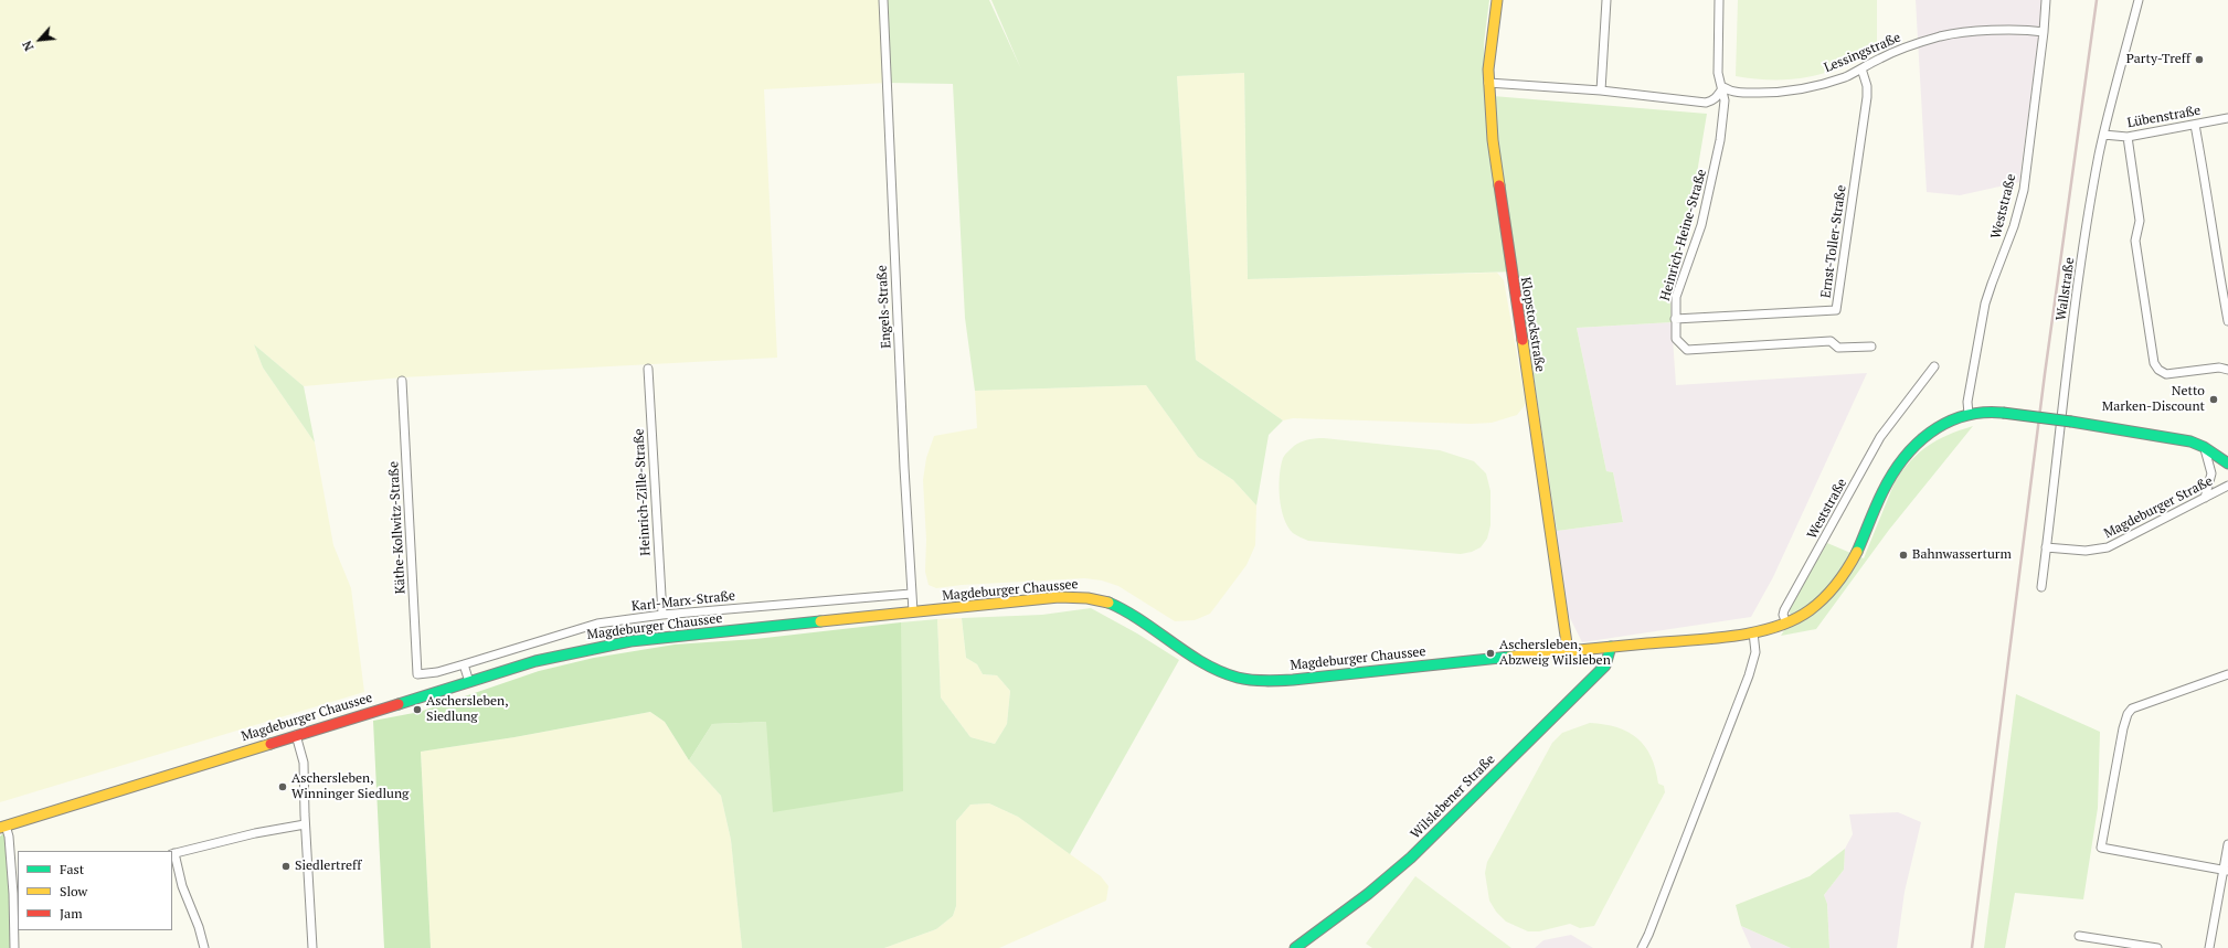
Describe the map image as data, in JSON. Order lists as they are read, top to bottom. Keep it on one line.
{"streets":{"main road":["Klopstockstraße","Magdeburger Chaussee","Wilslebener Straße"],"street":["Lessingstraße","Lübenstraße","Weststraße","Heinrich-Heine-Straße","Ernst-Toller-Straße","Wallstraße","Engels-Straße","Heinrich-Zille-Straße","Magdeburger Straße","Käthe-Kollwitz-Straße","Karl-Marx-Straße"]},"crossings":[["Lessingstraße","Weststraße"],["Lessingstraße","Heinrich-Heine-Straße"],["Lessingstraße","Ernst-Toller-Straße"],["Lübenstraße","Wallstraße"],["Weststraße","Magdeburger Chaussee"],["Heinrich-Heine-Straße","Ernst-Toller-Straße"],["Wallstraße","Magdeburger Straße"],["Engels-Straße","Magdeburger Chaussee"],["Engels-Straße","Karl-Marx-Straße"],["Klopstockstraße","Magdeburger Chaussee"],["Heinrich-Zille-Straße","Karl-Marx-Straße"],["Käthe-Kollwitz-Straße","Karl-Marx-Straße"],["Magdeburger Chaussee","Wilslebener Straße"]],"places":["Party-Treff","Netto Marken-Discount","Bahnwasserturm","Aschersleben, Abzweig Wilsleben","Aschersleben, Siedlung","Aschersleben, Winninger Siedlung","Siedlertreff"],"legend":["Fast","Slow","Jam"],"north":"bottom left"}
